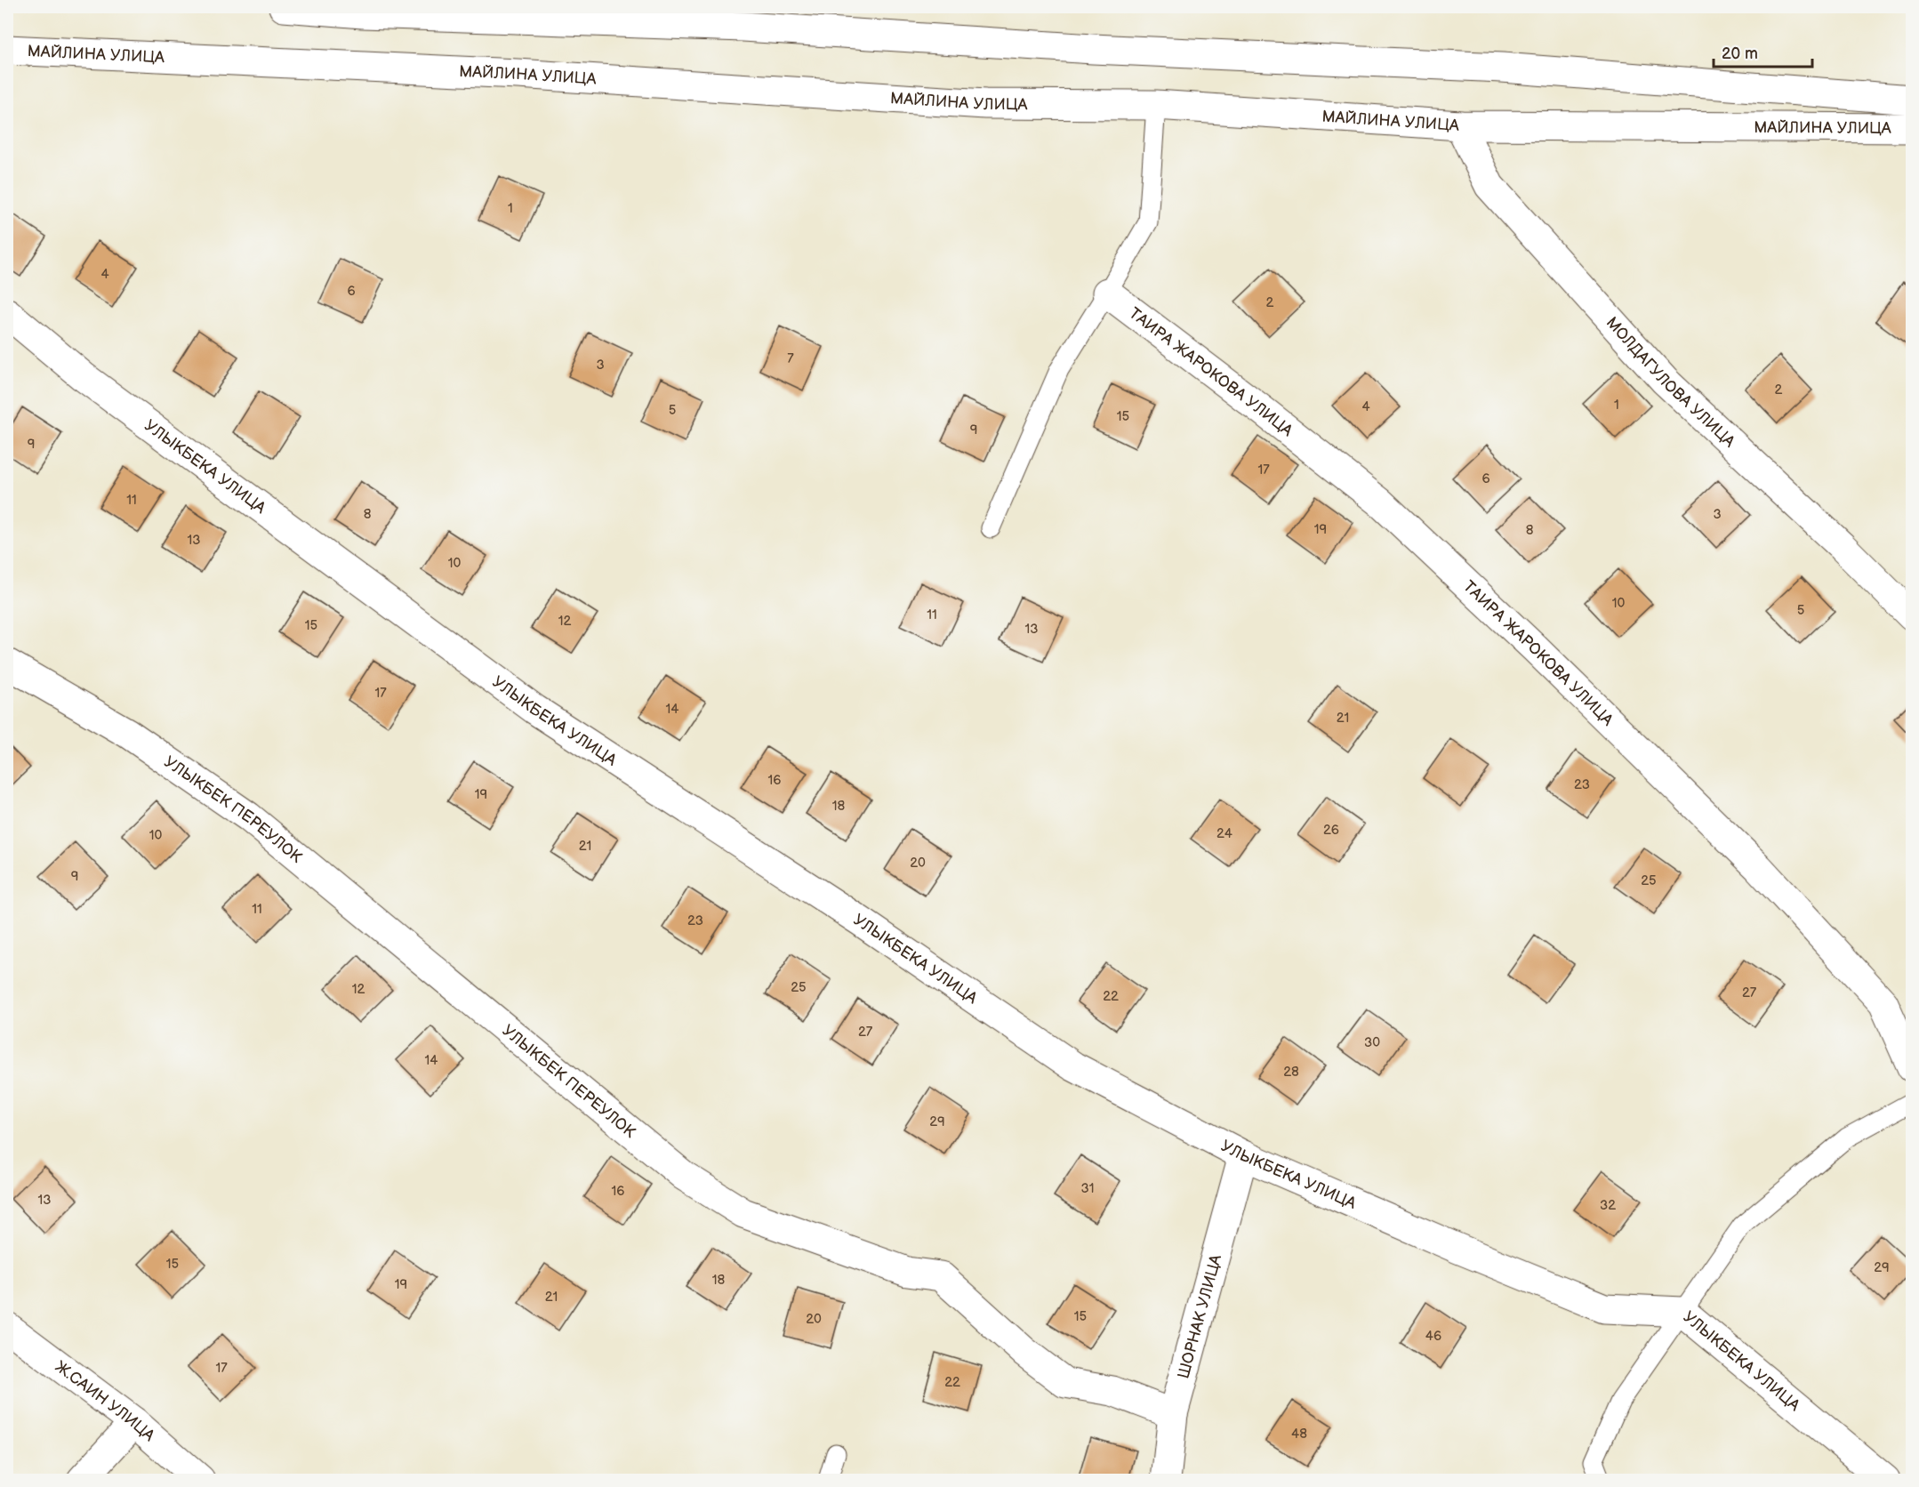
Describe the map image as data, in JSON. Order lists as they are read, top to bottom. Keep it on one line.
{"streets":{"street":["МАЙЛИНА УЛИЦА","ТАИРА ЖАРОКОВА УЛИЦА","МОЛДАГУЛОВА УЛИЦА","УЛЫКБЕКА УЛИЦА","УЛЫКБЕК ПЕРЕУЛОК","ШОРНАК УЛИЦА","Ж.САИН УЛИЦА"]},"crossings":[["МАЙЛИНА УЛИЦА","МОЛДАГУЛОВА УЛИЦА"],["УЛЫКБЕКА УЛИЦА","ШОРНАК УЛИЦА"],["УЛЫКБЕК ПЕРЕУЛОК","ШОРНАК УЛИЦА"]],"house_numbers":["1","4","6","2","7","3","2","1","4","5","15","9","9","17","6","11","8","3","19","8","13","10","10","5","11","12","15","13","17","14","21","16","23","19","18","26","24","10","21","20","9","25","11","23","25","12","27","22","27","30","14","28","29","31","16","13","32","15","29","18","19","21","15","20","46","17","22","48"],"scale_bar":"20 m"}
